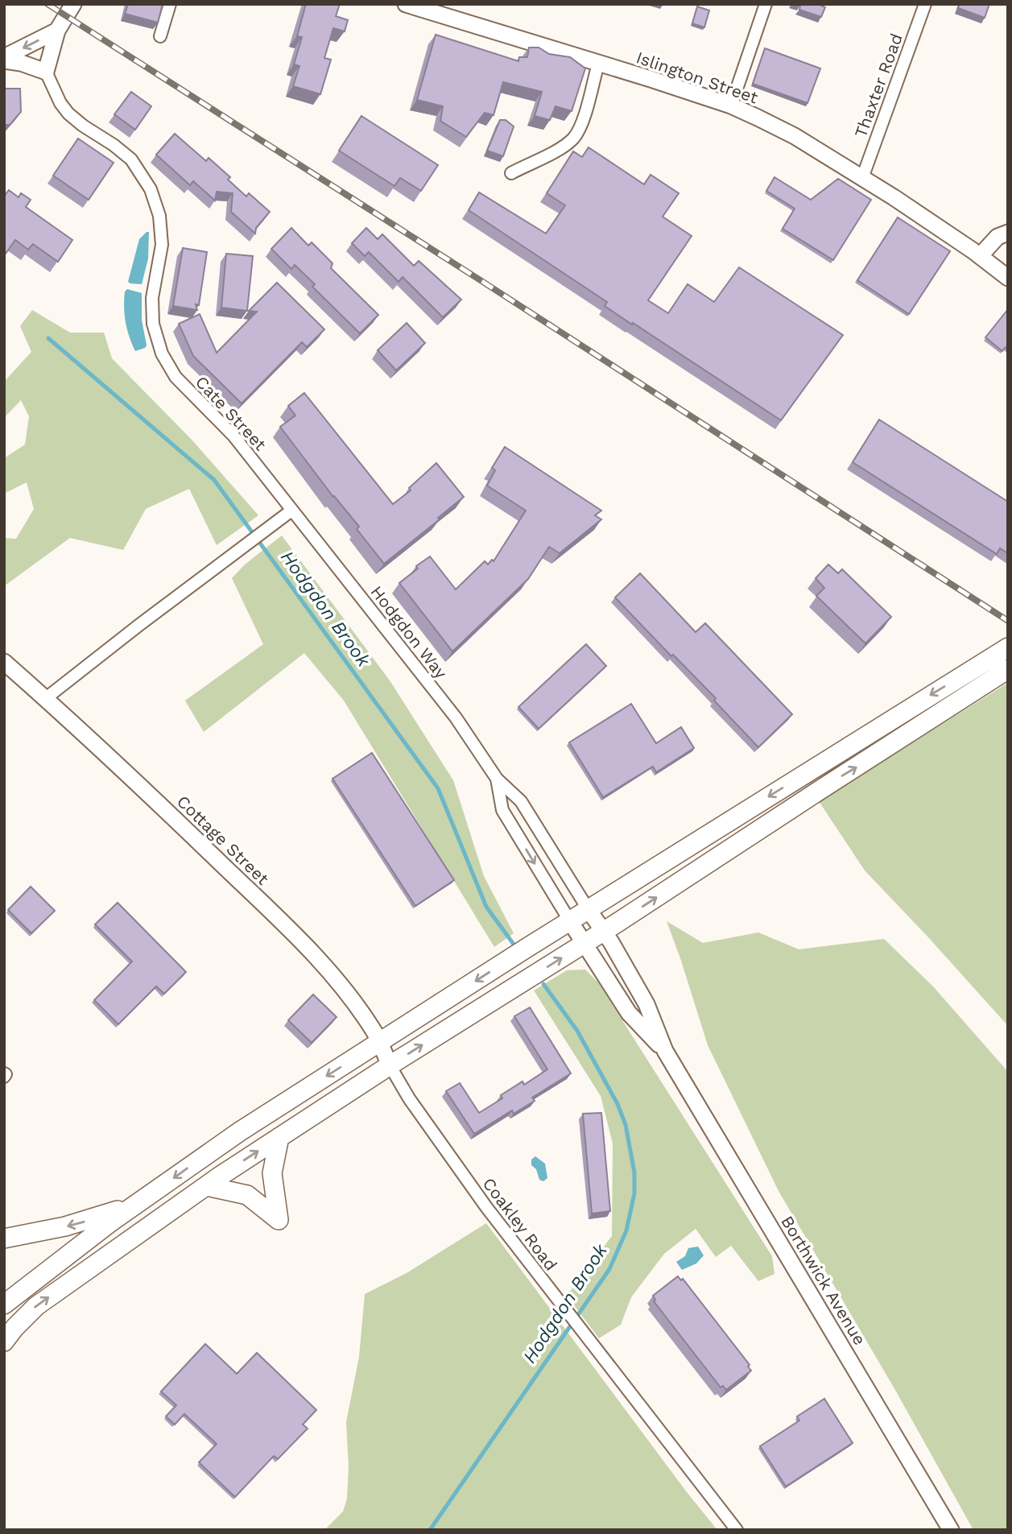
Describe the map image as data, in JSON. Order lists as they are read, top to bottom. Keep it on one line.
{"streets":{"street":["Islington Street","Thaxter Road","Cate Street","Hodgdon Way","Cottage Street","Coakley Road","Borthwick Avenue"]},"crossings":[["Islington Street","Thaxter Road"],["Cate Street","Hodgdon Way"],["Hodgdon Way","Borthwick Avenue"],["Cottage Street","Coakley Road"]],"water":["Hodgdon Brook"]}
